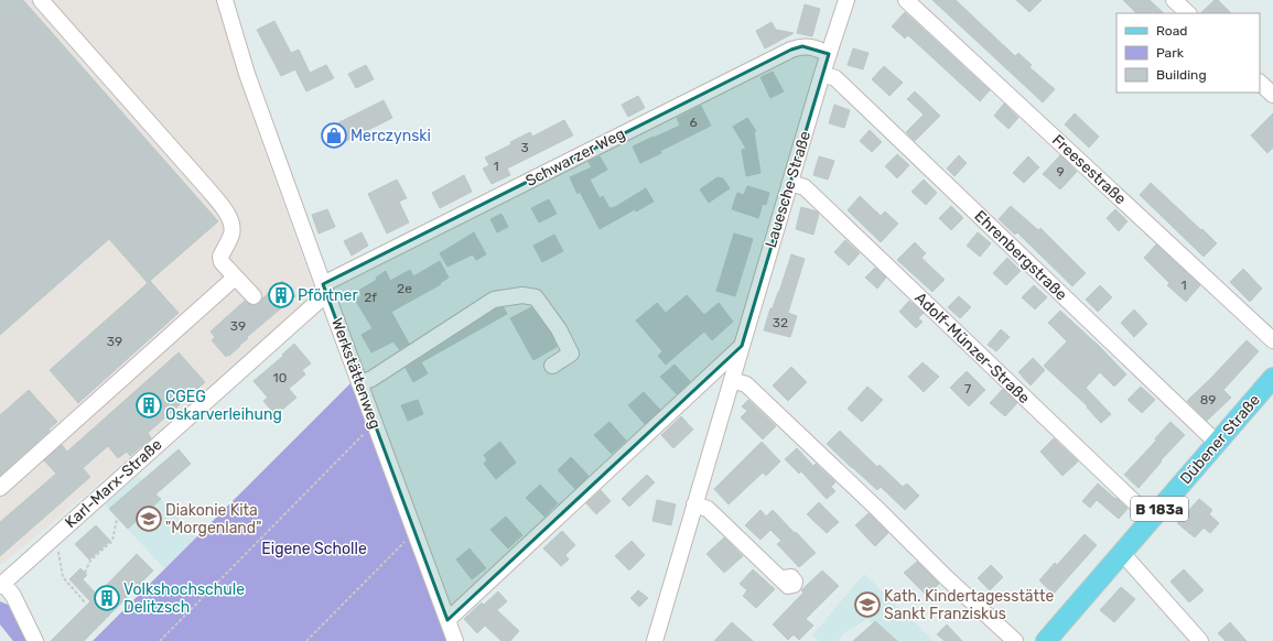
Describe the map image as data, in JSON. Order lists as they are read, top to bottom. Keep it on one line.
{"streets":{"main road":["Dübener Straße","B 183a"],"street":["Schwarzer Weg","Freesestraße","Lauesche Straße","Ehrenbergstraße","Adolf-Münzer-Straße","Werkstättenweg","Karl-Marx-Straße"]},"crossings":[["Schwarzer Weg","Lauesche Straße"],["Schwarzer Weg","Werkstättenweg"],["Schwarzer Weg","Karl-Marx-Straße"],["Lauesche Straße","Ehrenbergstraße"],["Lauesche Straße","Adolf-Münzer-Straße"],["Ehrenbergstraße","Dübener Straße"],["Adolf-Münzer-Straße","Dübener Straße"],["Werkstättenweg","Karl-Marx-Straße"]],"parks":["Eigene Scholle"],"places":{"shop":["Merczynski"],"building":["Pförtner","CGEG Oskarverleihung","Volkshochschule Delitzsch"],"school or university":["Diakonie Kita \"Morgenland\"","Kath. Kindertagesstätte Sankt Franziskus"]},"house_numbers":["6","3","1","9","1","2e","2f","32","39","39","10","7","89"],"legend":["Road","Park","Building"]}
